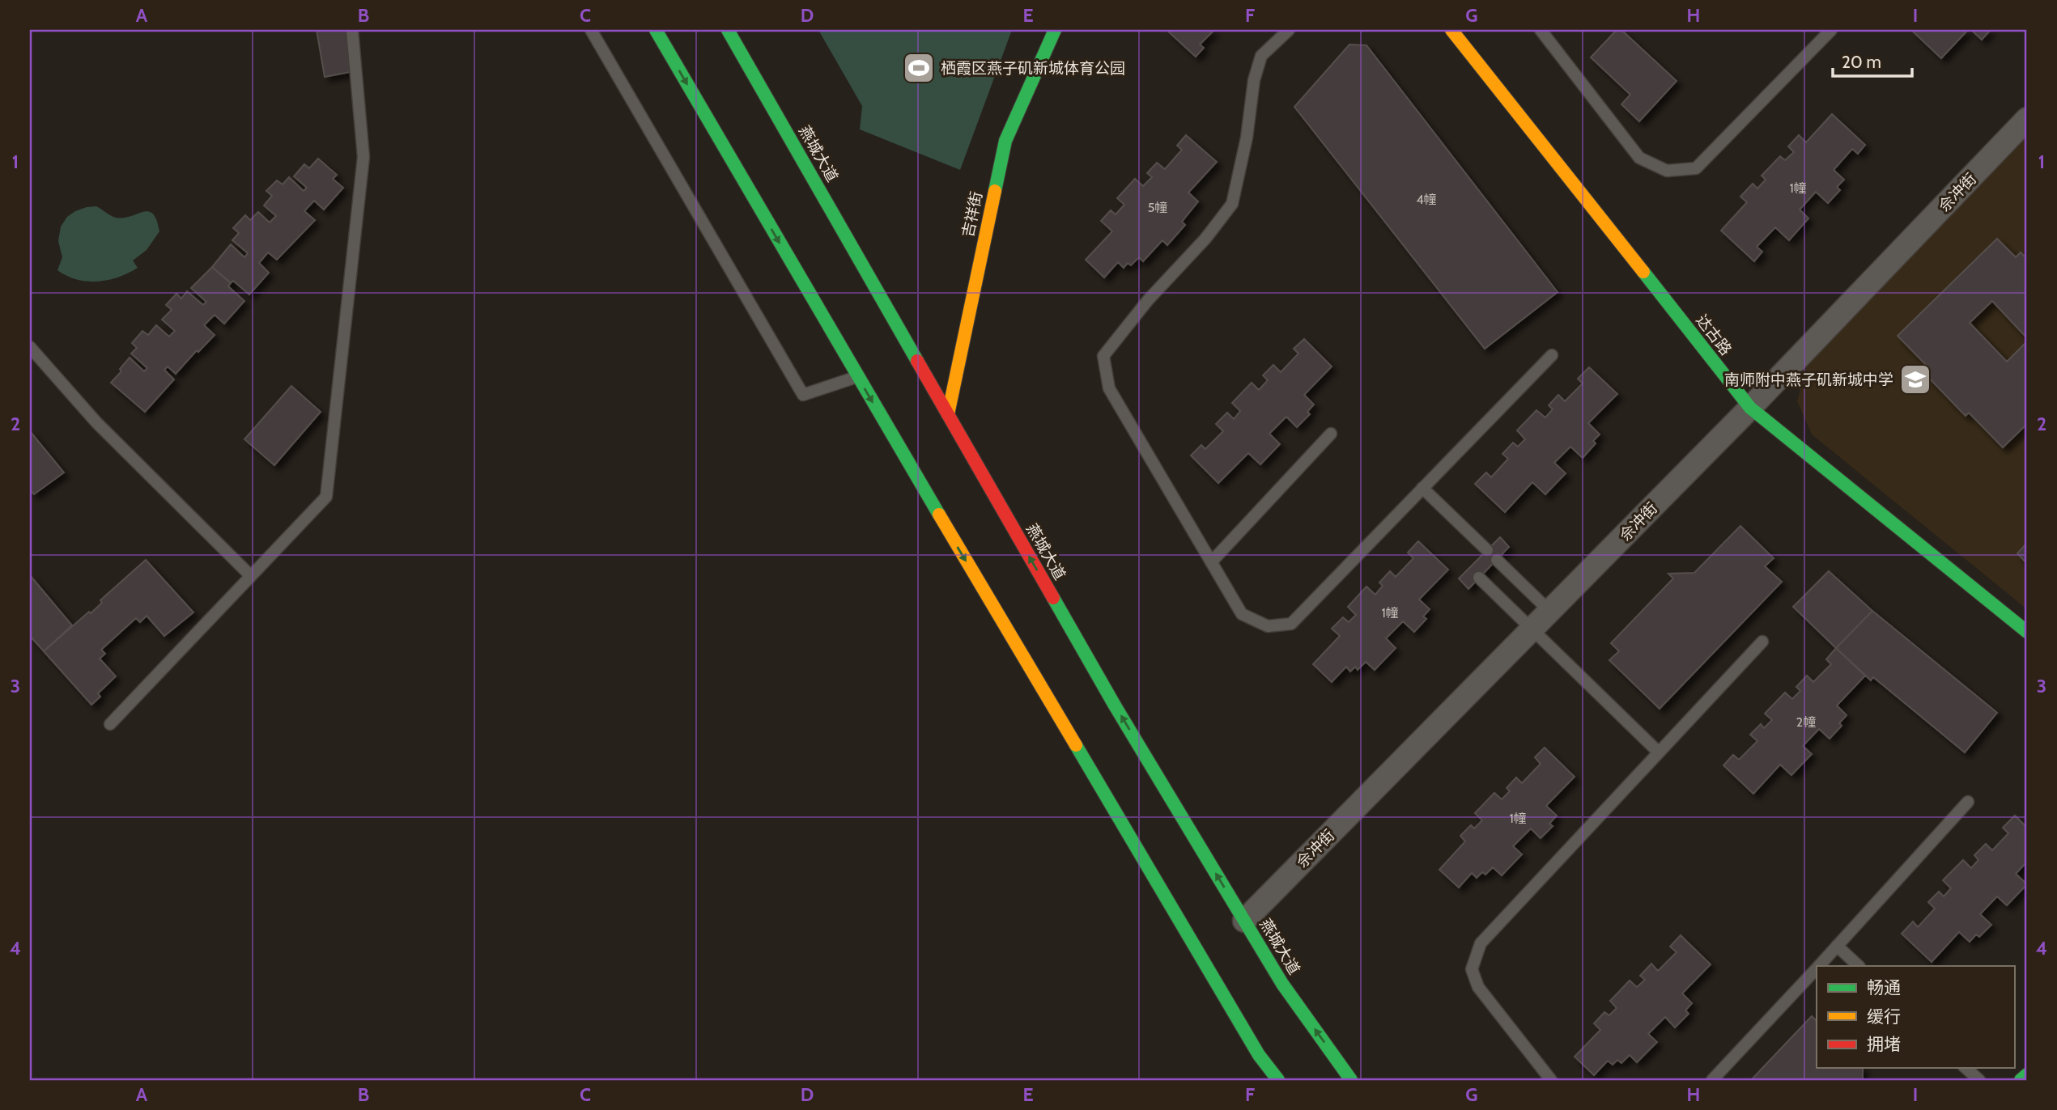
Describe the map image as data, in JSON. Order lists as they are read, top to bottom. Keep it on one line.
{"streets":{"main road":["燕城大道","吉祥街","达古路"],"street":["佘冲街"]},"crossings":[["燕城大道","佘冲街"],["燕城大道","吉祥街"],["佘冲街","达古路"]],"places":{"sports":["栖霞区燕子矶新城体育公园"],"school or university":["南师附中燕子矶新城中学"]},"house_numbers":["1幢","4幢","5幢","1幢","2幢","1幢"],"legend":["畅通","缓行","拥堵"],"scale_bar":"20 m","grid":{"columns":["A","B","C","D","E","F","G","H","I"],"rows":["1","2","3","4"]}}
